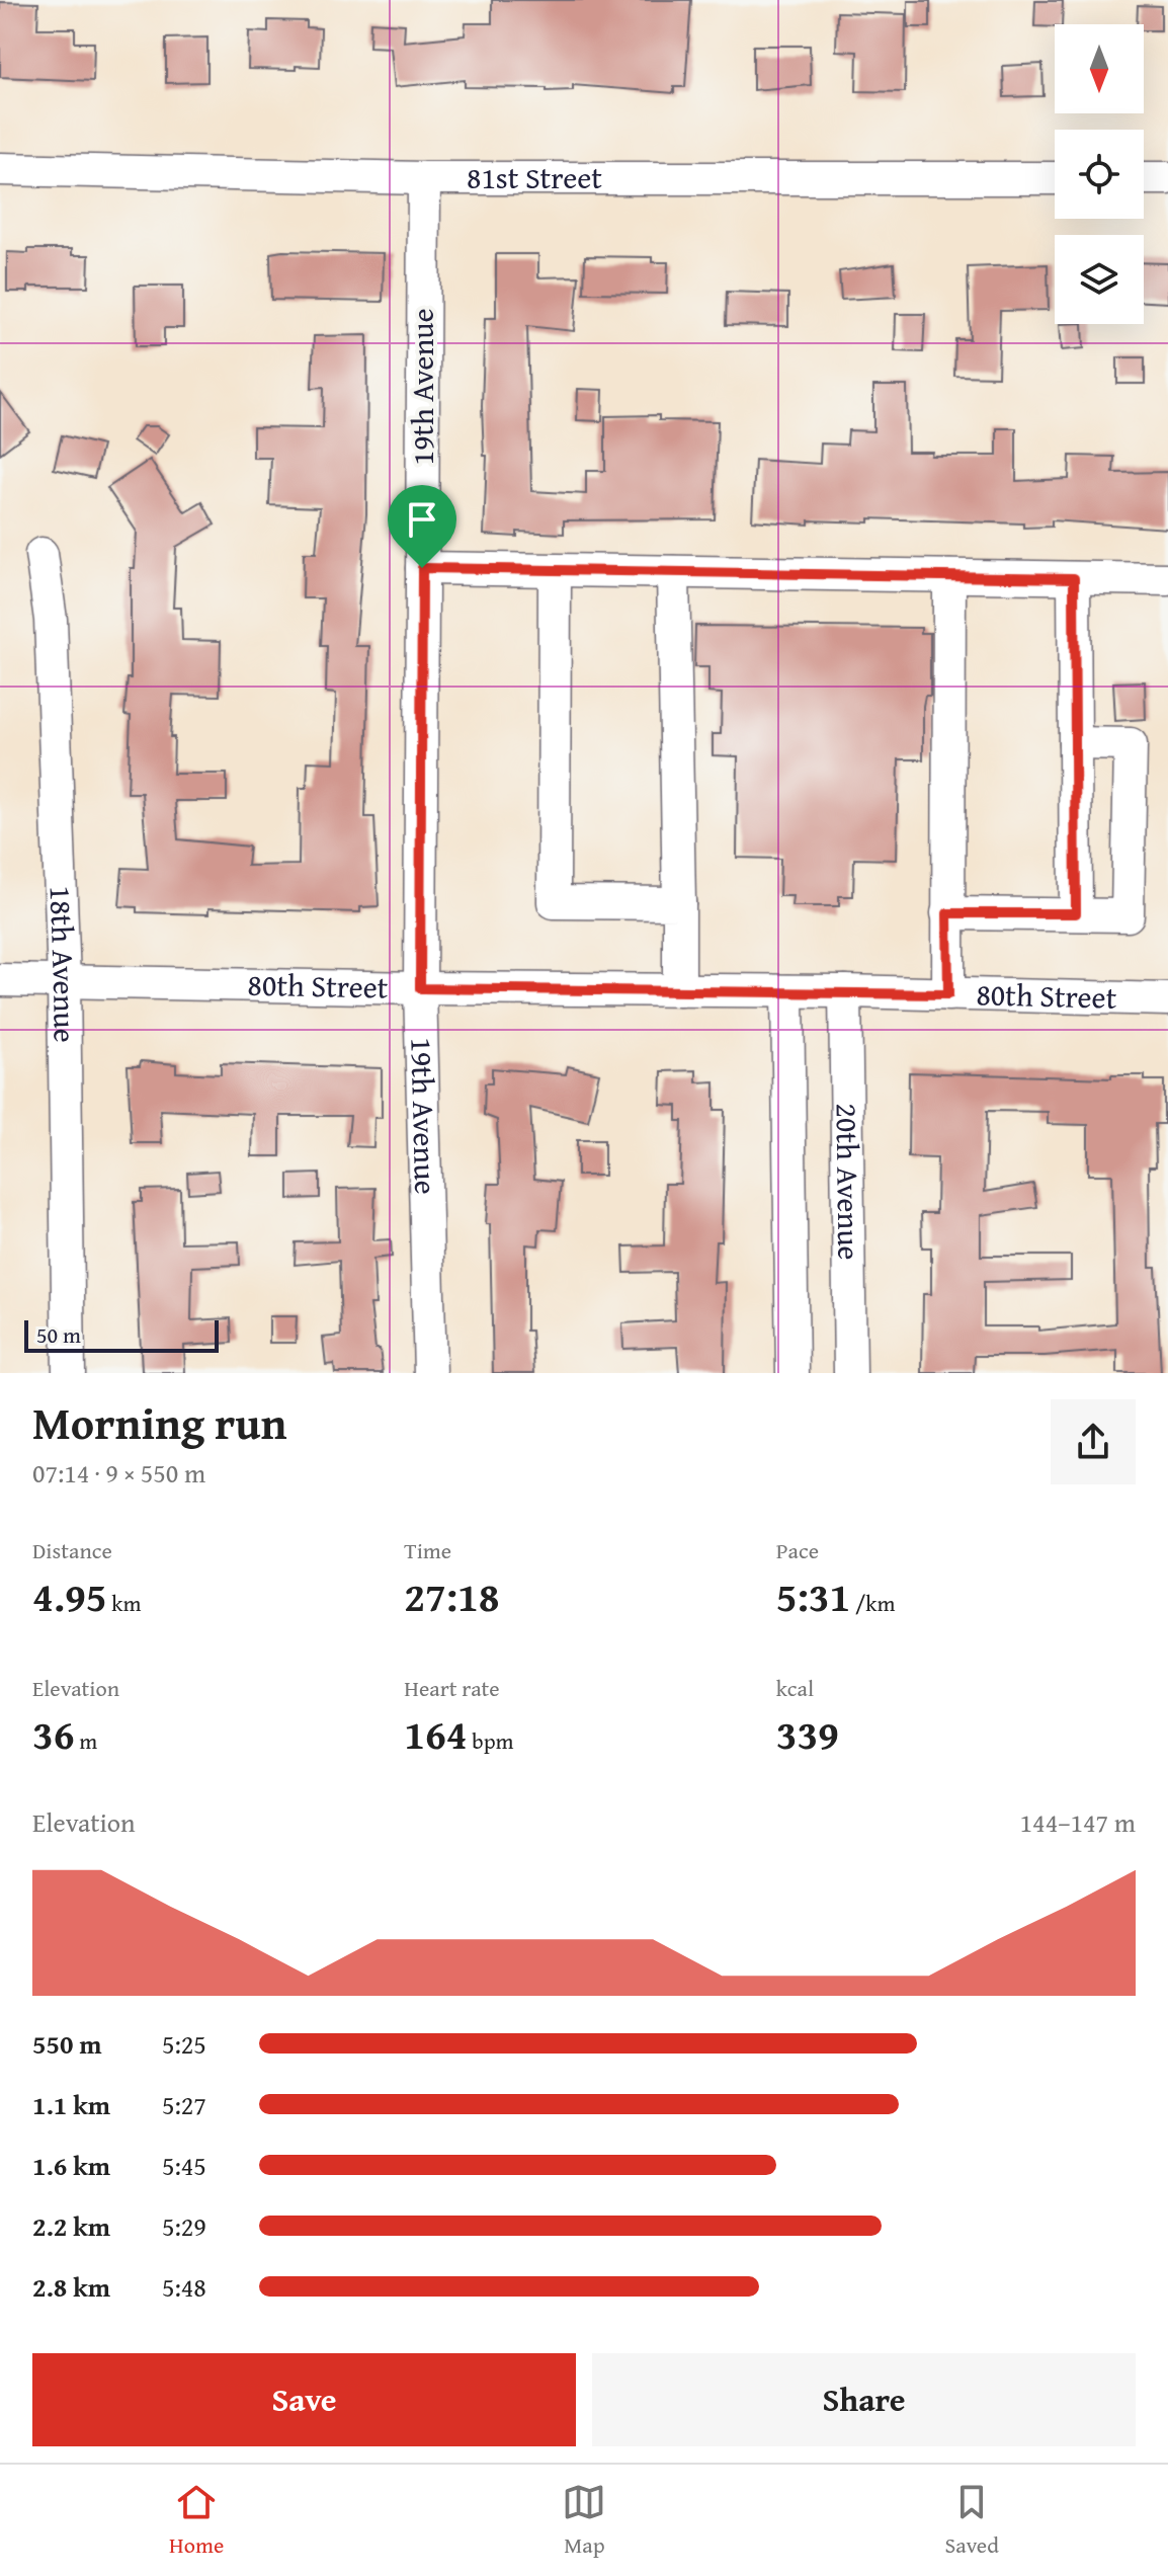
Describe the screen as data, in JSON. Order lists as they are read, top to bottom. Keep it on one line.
{"streets":{"street":["81st Street","19th Avenue","18th Avenue","80th Street","20th Avenue"]},"crossings":[["81st Street","19th Avenue"],["19th Avenue","80th Street"],["18th Avenue","80th Street"],["80th Street","20th Avenue"]],"scale_bar":"50 m","north":"bottom","page":{"scale":"50 m","heading":["Morning run","07:14 · 9 × 550 m"],"stats":[["Distance","4.95 km"],["Time","27:18"],["Pace","5:31 /km"],["Elevation","36 m"],["Heart rate","164 bpm"],["kcal","339"]],"chart":["Elevation","144–147 m"],"list":[{"name":"550 m","note":"5:25"},{"name":"1.1 km","note":"5:27"},{"name":"1.6 km","note":"5:45"},{"name":"2.2 km","note":"5:29"},{"name":"2.8 km","note":"5:48"}],"buttons":["Save","Share"],"tabs":["Home","Map","Saved"]}}
